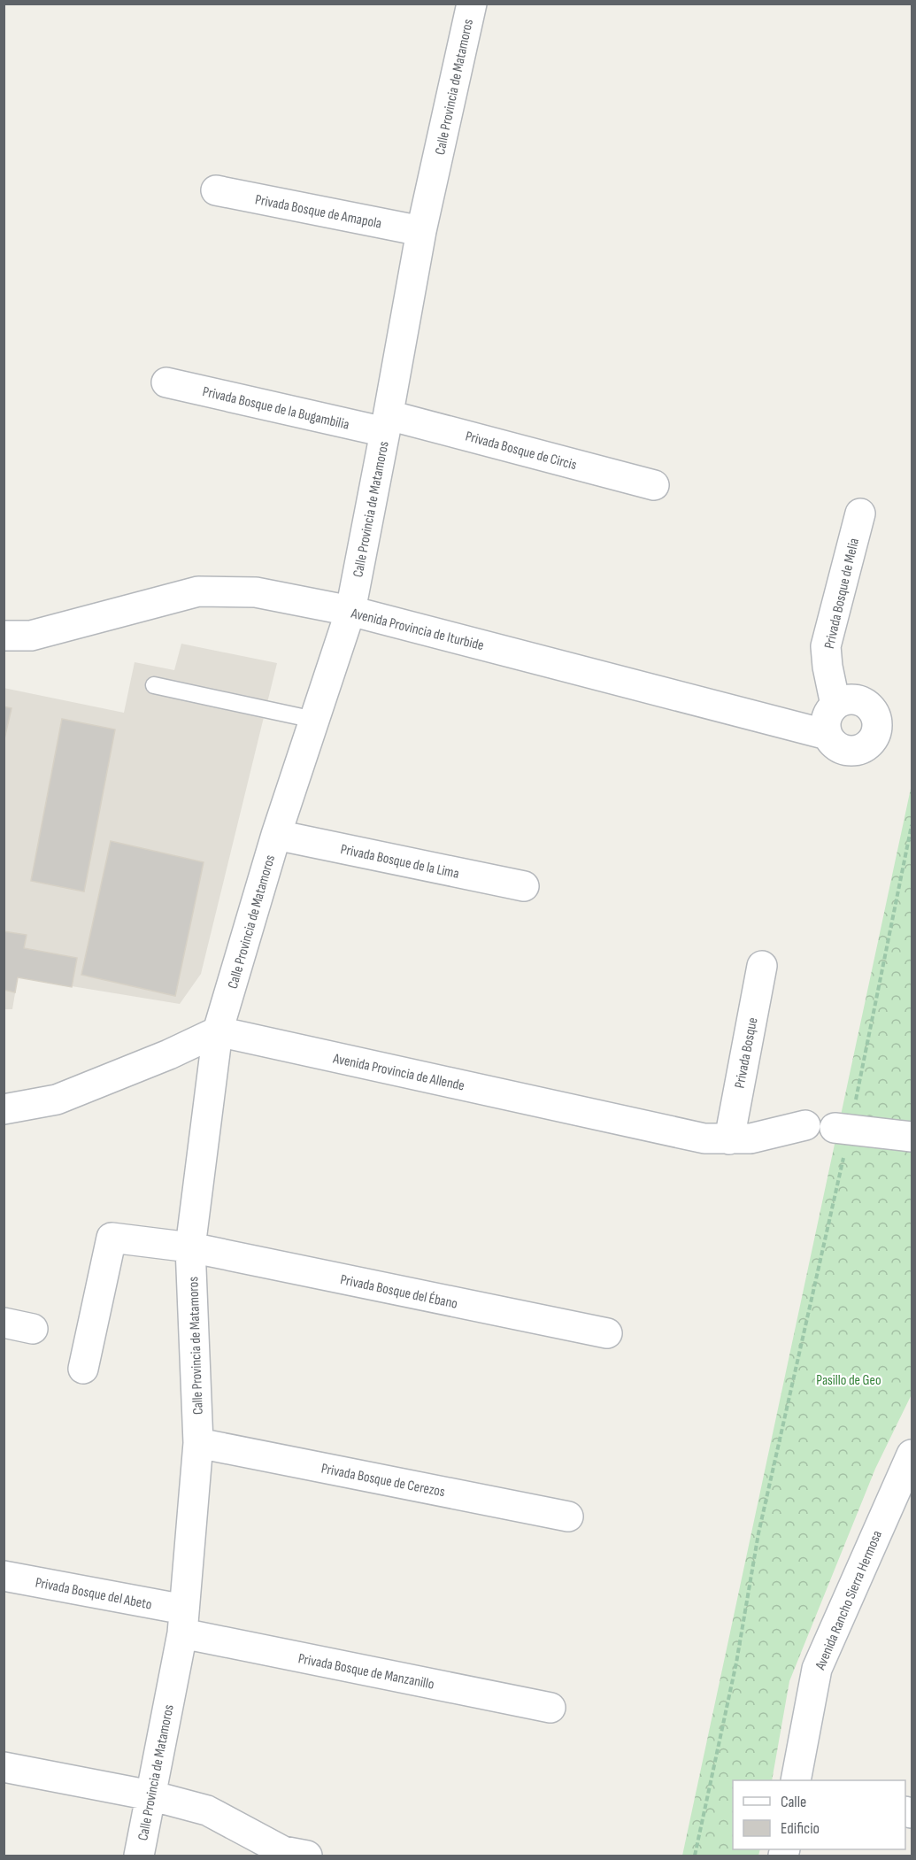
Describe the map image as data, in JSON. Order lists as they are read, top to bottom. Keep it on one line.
{"streets":{"street":["Calle Provincia de Matamoros","Privada Bosque de Amapola","Privada Bosque de la Bugambilia","Privada Bosque de Circis","Privada Bosque de Melia","Avenida Provincia de Iturbide","Privada Bosque de la Lima","Privada Bosque","Avenida Provincia de Allende","Privada Bosque del Ébano","Privada Bosque de Cerezos","Privada Bosque del Abeto","Avenida Rancho Sierra Hermosa","Privada Bosque de Manzanillo"]},"crossings":[["Calle Provincia de Matamoros","Privada Bosque de Amapola"],["Calle Provincia de Matamoros","Privada Bosque de la Bugambilia"],["Calle Provincia de Matamoros","Privada Bosque de Circis"],["Calle Provincia de Matamoros","Avenida Provincia de Iturbide"],["Calle Provincia de Matamoros","Privada Bosque de la Lima"],["Calle Provincia de Matamoros","Avenida Provincia de Allende"],["Calle Provincia de Matamoros","Privada Bosque del Ébano"],["Calle Provincia de Matamoros","Privada Bosque de Cerezos"],["Calle Provincia de Matamoros","Privada Bosque del Abeto"],["Calle Provincia de Matamoros","Privada Bosque de Manzanillo"],["Privada Bosque de la Bugambilia","Privada Bosque de Circis"],["Privada Bosque de Melia","Avenida Provincia de Iturbide"],["Privada Bosque","Avenida Provincia de Allende"],["Privada Bosque del Abeto","Privada Bosque de Manzanillo"]],"parks":["Pasillo de Geo"],"legend":["Calle","Edificio"]}
